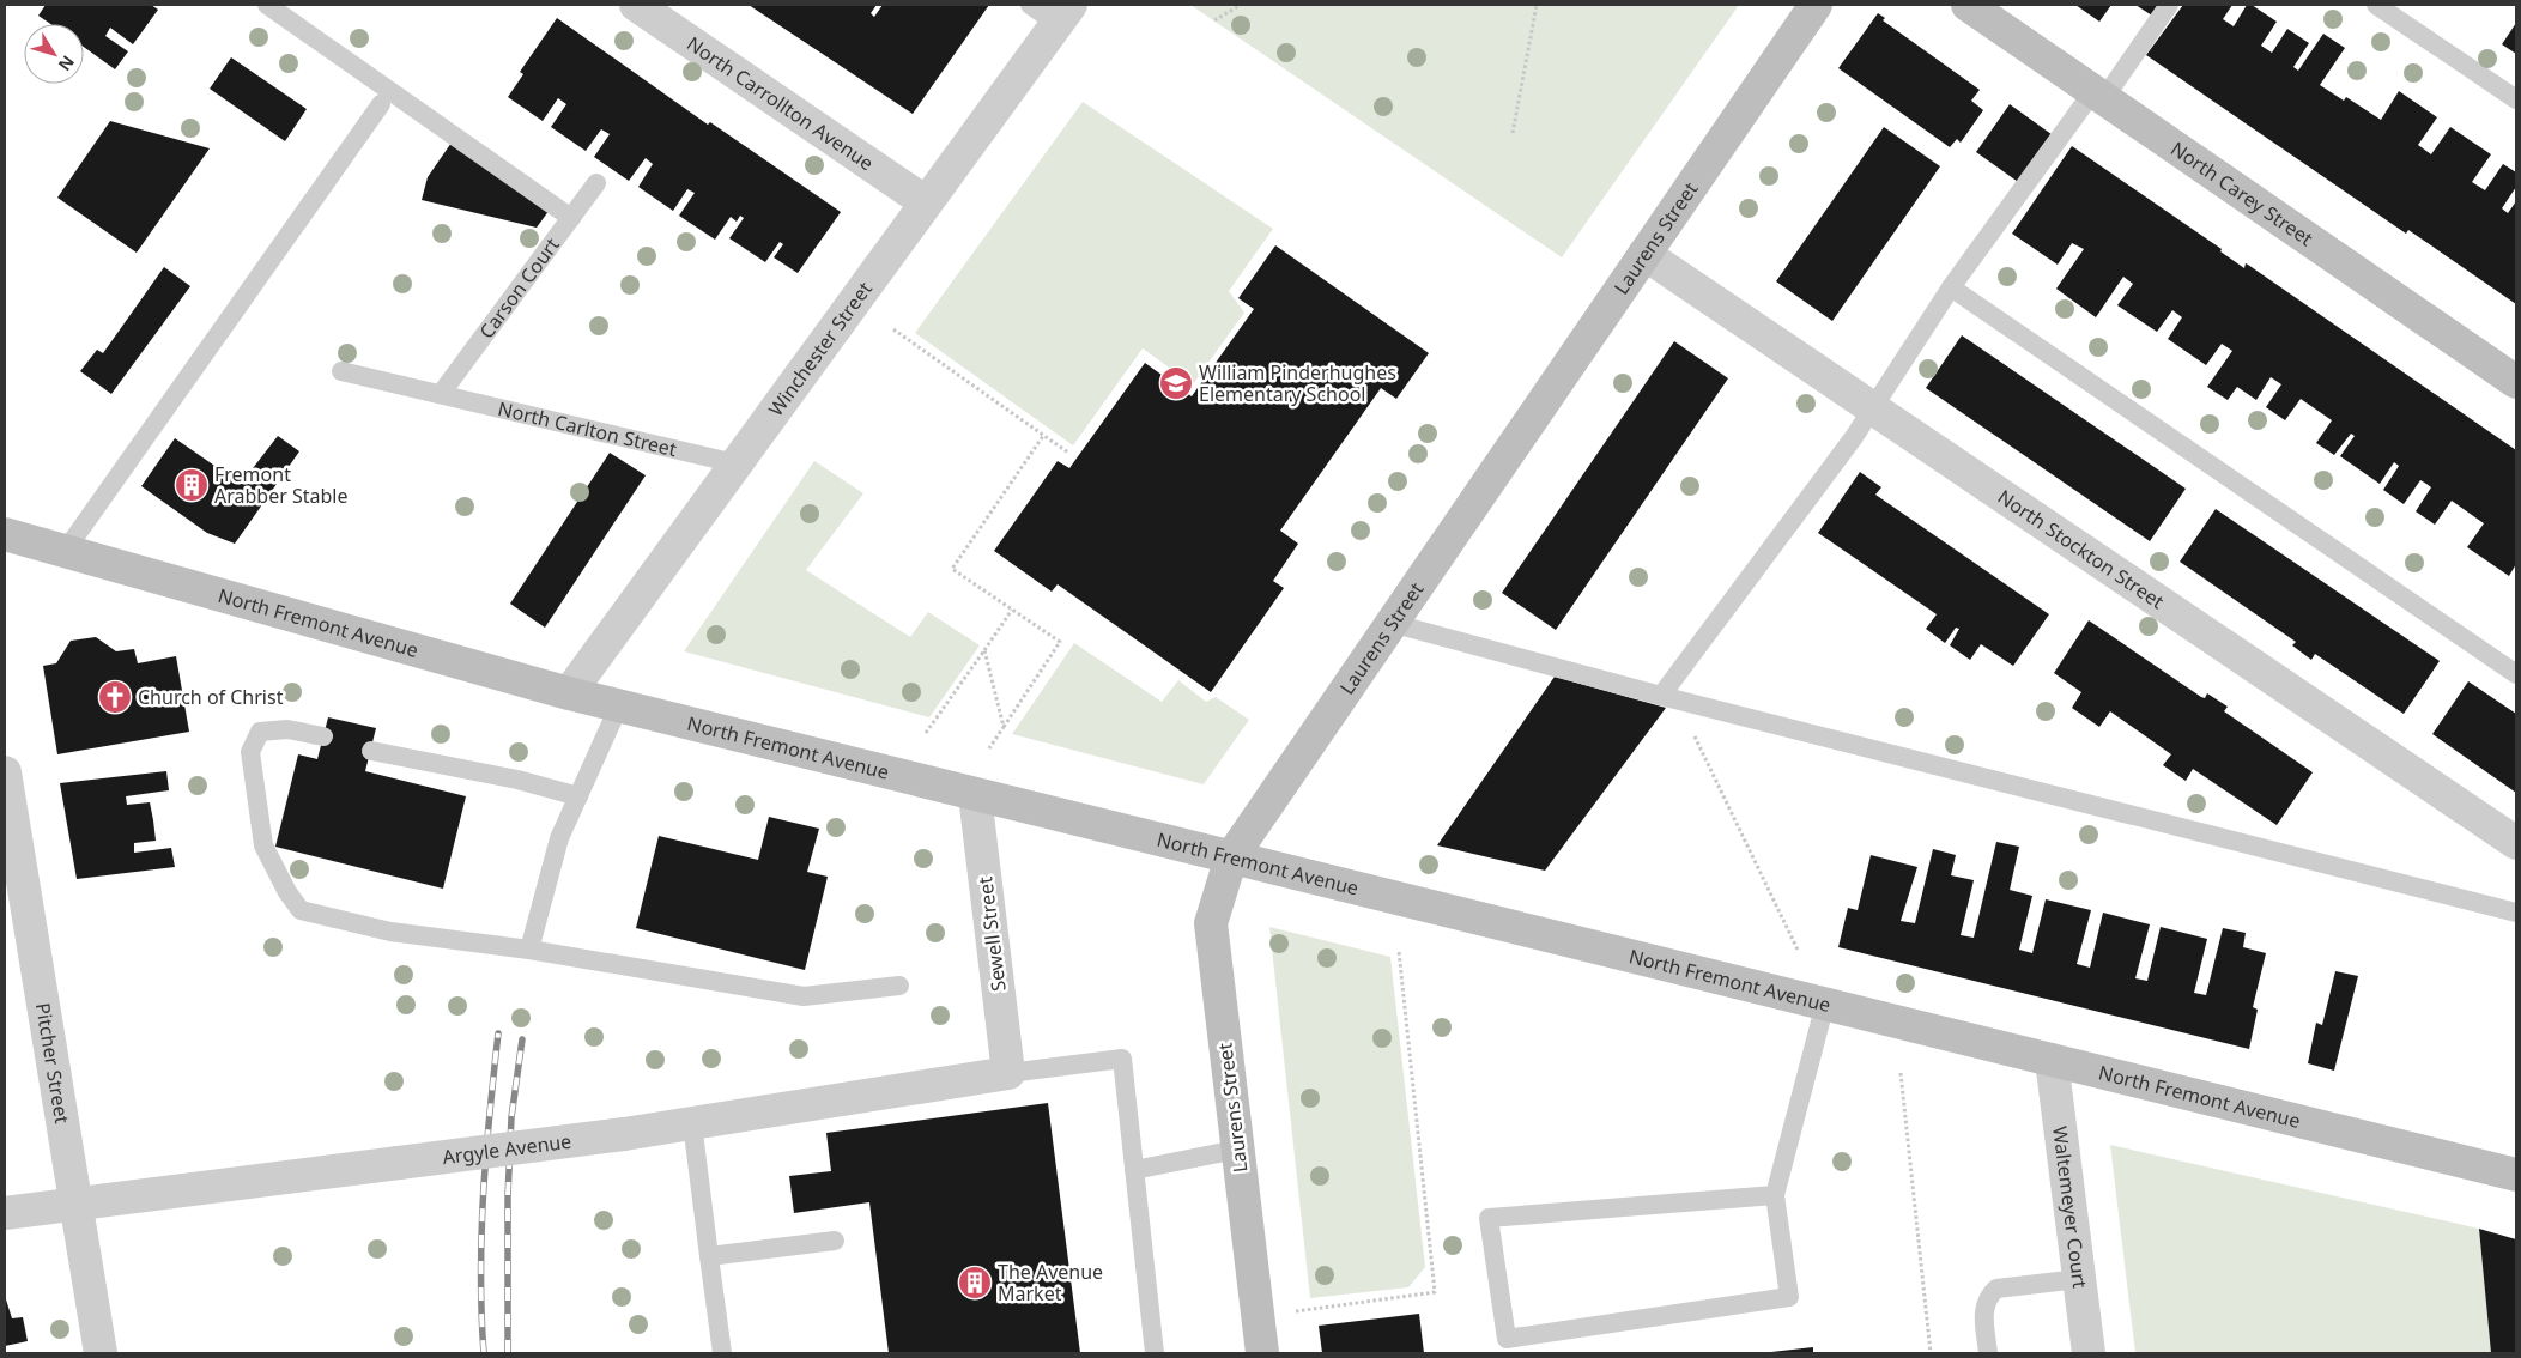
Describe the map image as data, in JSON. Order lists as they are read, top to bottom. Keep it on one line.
{"streets":{"main road":["North Carey Street","Laurens Street","North Fremont Avenue"],"street":["North Carrollton Avenue","Winchester Street","North Stockton Street","Sewell Street","Pitcher Street","Argyle Avenue","Waltemeyer Court"],"lane":["Carson Court","North Carlton Street"]},"crossings":[["North Carrollton Avenue","Winchester Street"],["Laurens Street","North Stockton Street"],["Laurens Street","North Fremont Avenue"],["Carson Court","North Carlton Street"],["Winchester Street","North Carlton Street"],["Winchester Street","North Fremont Avenue"],["North Fremont Avenue","Sewell Street"],["North Fremont Avenue","Waltemeyer Court"],["Sewell Street","Argyle Avenue"],["Pitcher Street","Argyle Avenue"]],"places":{"school or university":["William Pinderhughes Elementary School"],"building":["Fremont Arabber Stable","The Avenue Market"],"church":["Church of Christ"]},"north":"bottom right"}
